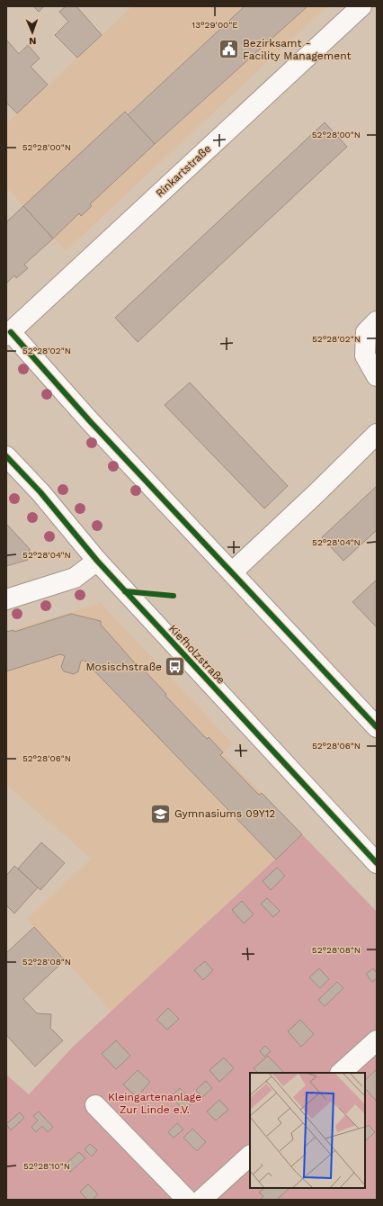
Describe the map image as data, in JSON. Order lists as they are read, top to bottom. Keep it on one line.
{"streets":{"street":["Rinkartstraße","Kiefholzstraße"]},"parks":["Kleingartenanlage Zur Linde e.V."],"places":{"public building":["Bezirksamt - Facility Management"],"bus stop":["Mosischstraße"],"school or university":["Gymnasiums 09Y12"]},"north":"bottom","coordinates":["13°29'00\"E","52°28'00\"N","52°28'02\"N","52°28'04\"N","52°28'06\"N","52°28'08\"N","52°28'10\"N"]}
